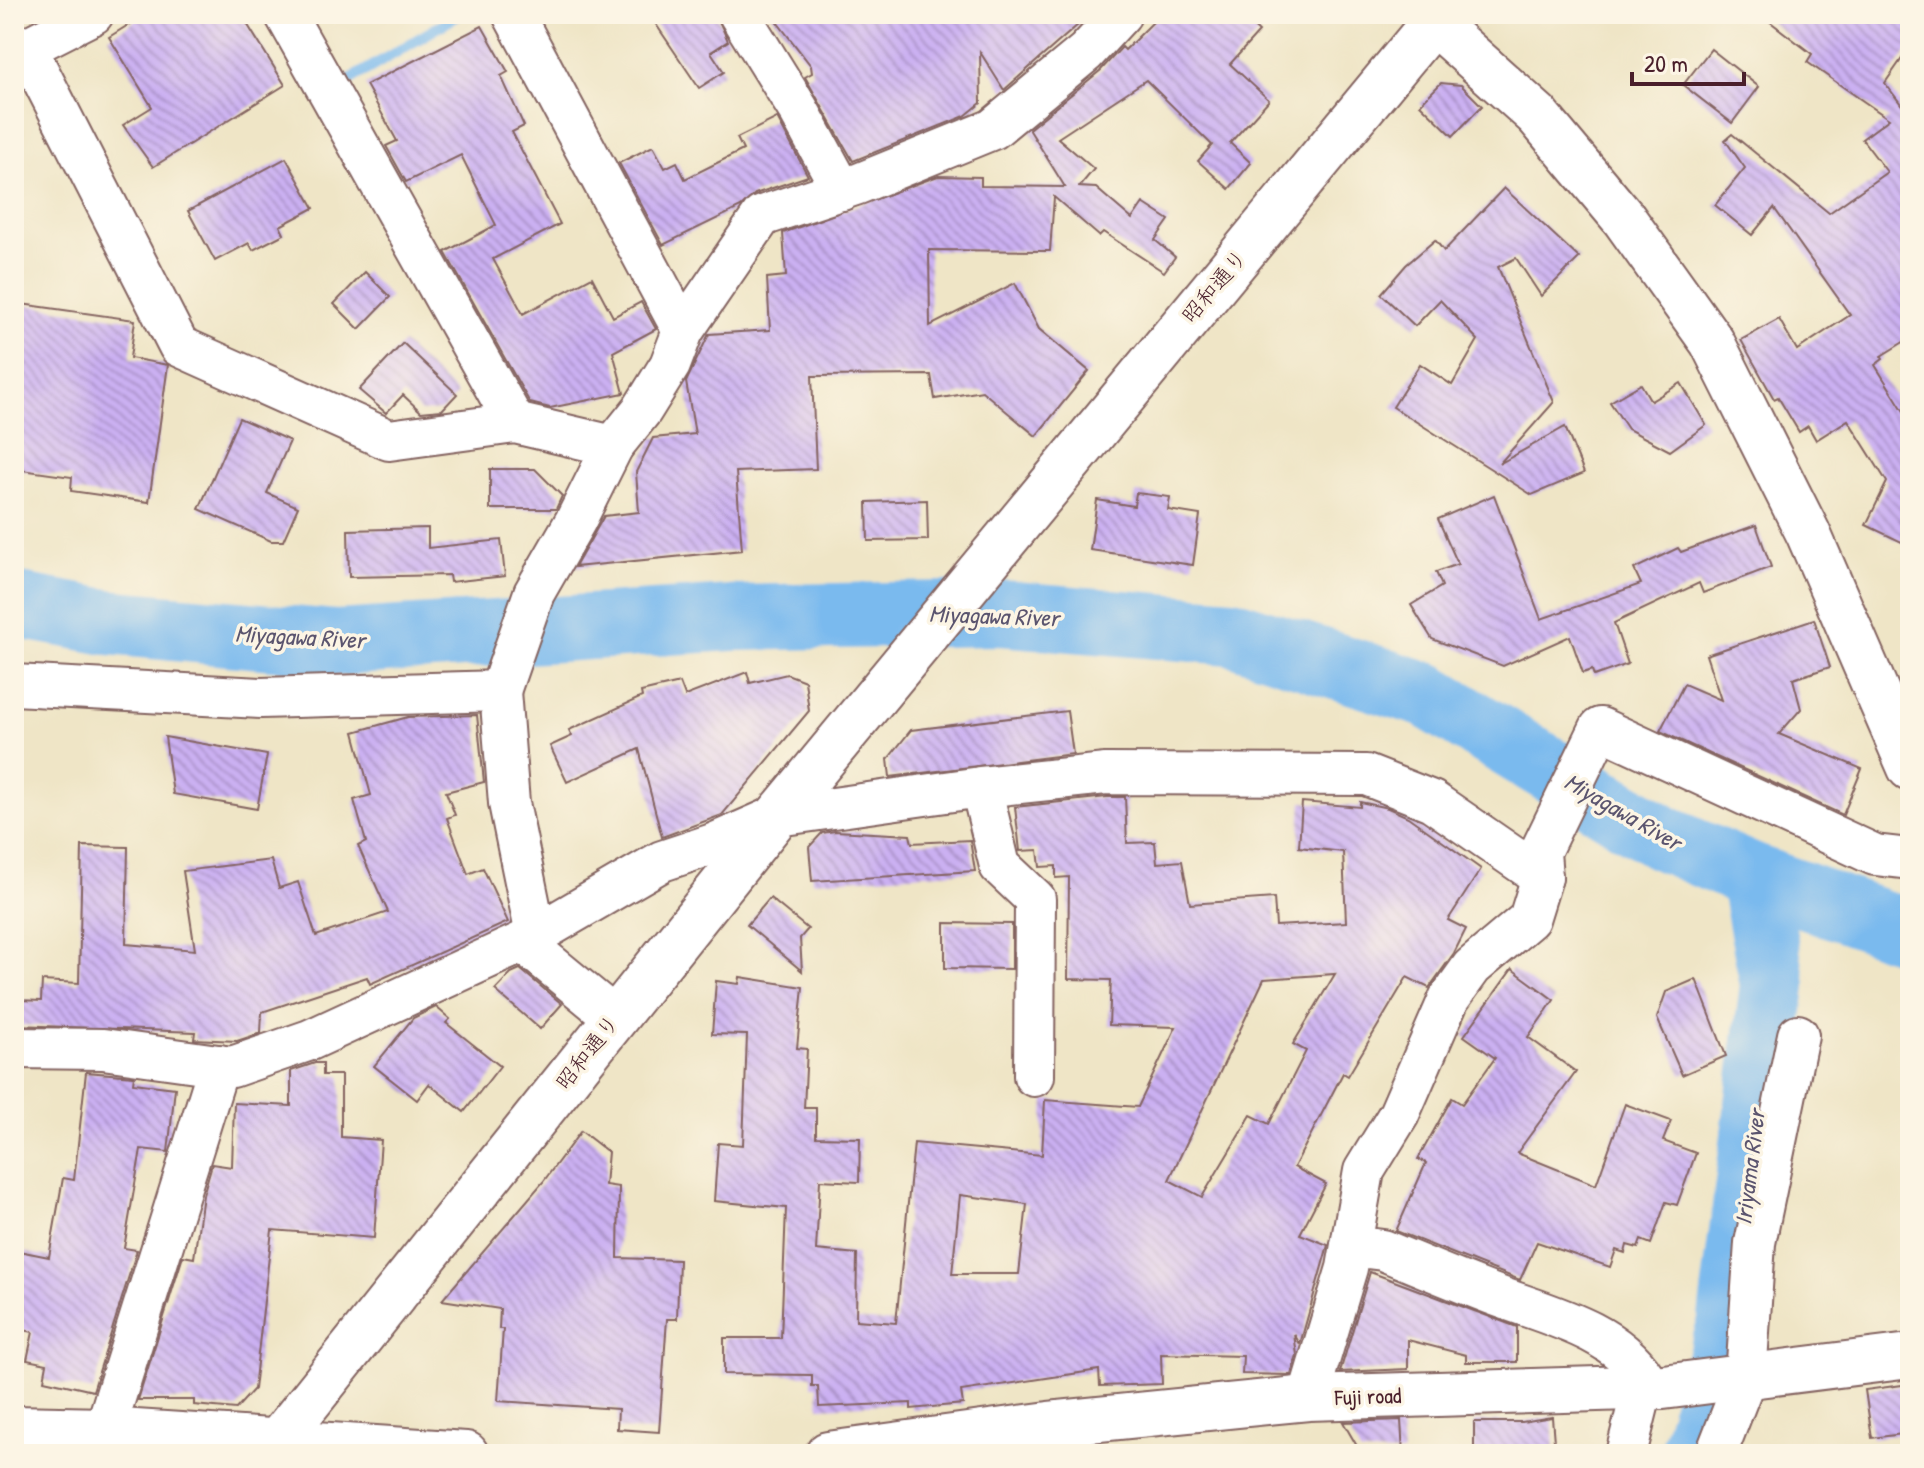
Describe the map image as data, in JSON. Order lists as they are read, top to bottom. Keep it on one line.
{"streets":{"main road":["昭和通り","Fuji road"]},"water":["Miyagawa River","Iriyama River"],"scale_bar":"20 m"}
